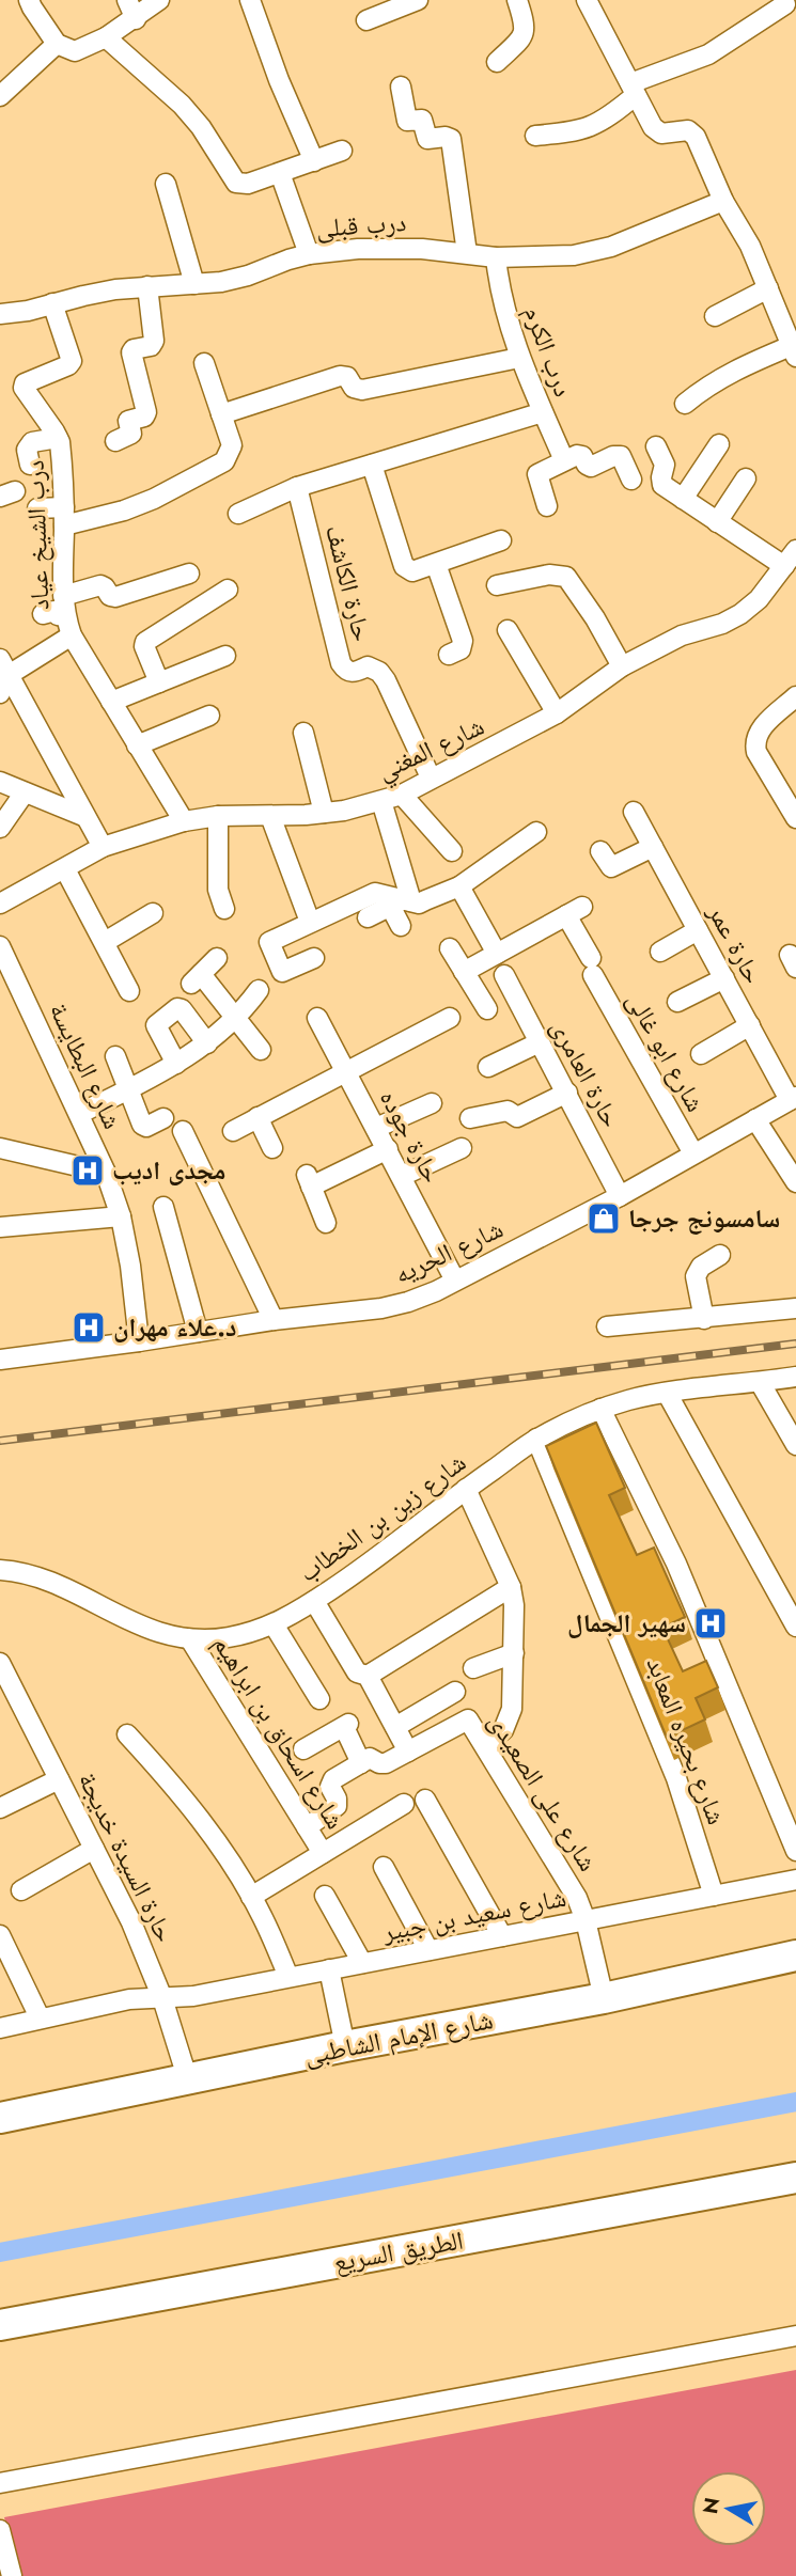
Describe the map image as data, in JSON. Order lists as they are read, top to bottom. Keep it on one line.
{"streets":{"main road":["شارع الإمام الشاطبى","الطريق السريع"],"street":["درب قبلى","درب الكرم","درب الشيخ عياد","حارة الكاشف","شارع المغني","حارة عمر","شارع ابو غالى","شارع البطايسة","حارة العامرى","حارة جوده","شارع الحريه","شارع زين بن الخطاب","شارع اسحاق بن ابراهيم","شارع بحيره المعابد","شارع على الصعيدى","حارة السيدة خديجة","شارع سعيد بن جبير"]},"crossings":[["درب قبلى","درب الكرم"],["درب قبلى","درب الشيخ عياد"],["درب الشيخ عياد","شارع المغني"],["حارة الكاشف","شارع المغني"],["حارة عمر","شارع الحريه"],["شارع ابو غالى","شارع الحريه"],["شارع البطايسة","شارع الحريه"],["حارة العامرى","شارع الحريه"],["حارة جوده","شارع الحريه"],["شارع زين بن الخطاب","شارع اسحاق بن ابراهيم"],["شارع زين بن الخطاب","شارع بحيره المعابد"],["شارع بحيره المعابد","شارع سعيد بن جبير"],["شارع على الصعيدى","شارع سعيد بن جبير"],["شارع على الصعيدى","شارع الإمام الشاطبى"],["حارة السيدة خديجة","شارع سعيد بن جبير"],["حارة السيدة خديجة","شارع الإمام الشاطبى"]],"places":{"hospital":["مجدى اديب","د.علاء مهران","سهير الجمال"],"shop":["سامسونج جرجا"]},"north":"left"}
